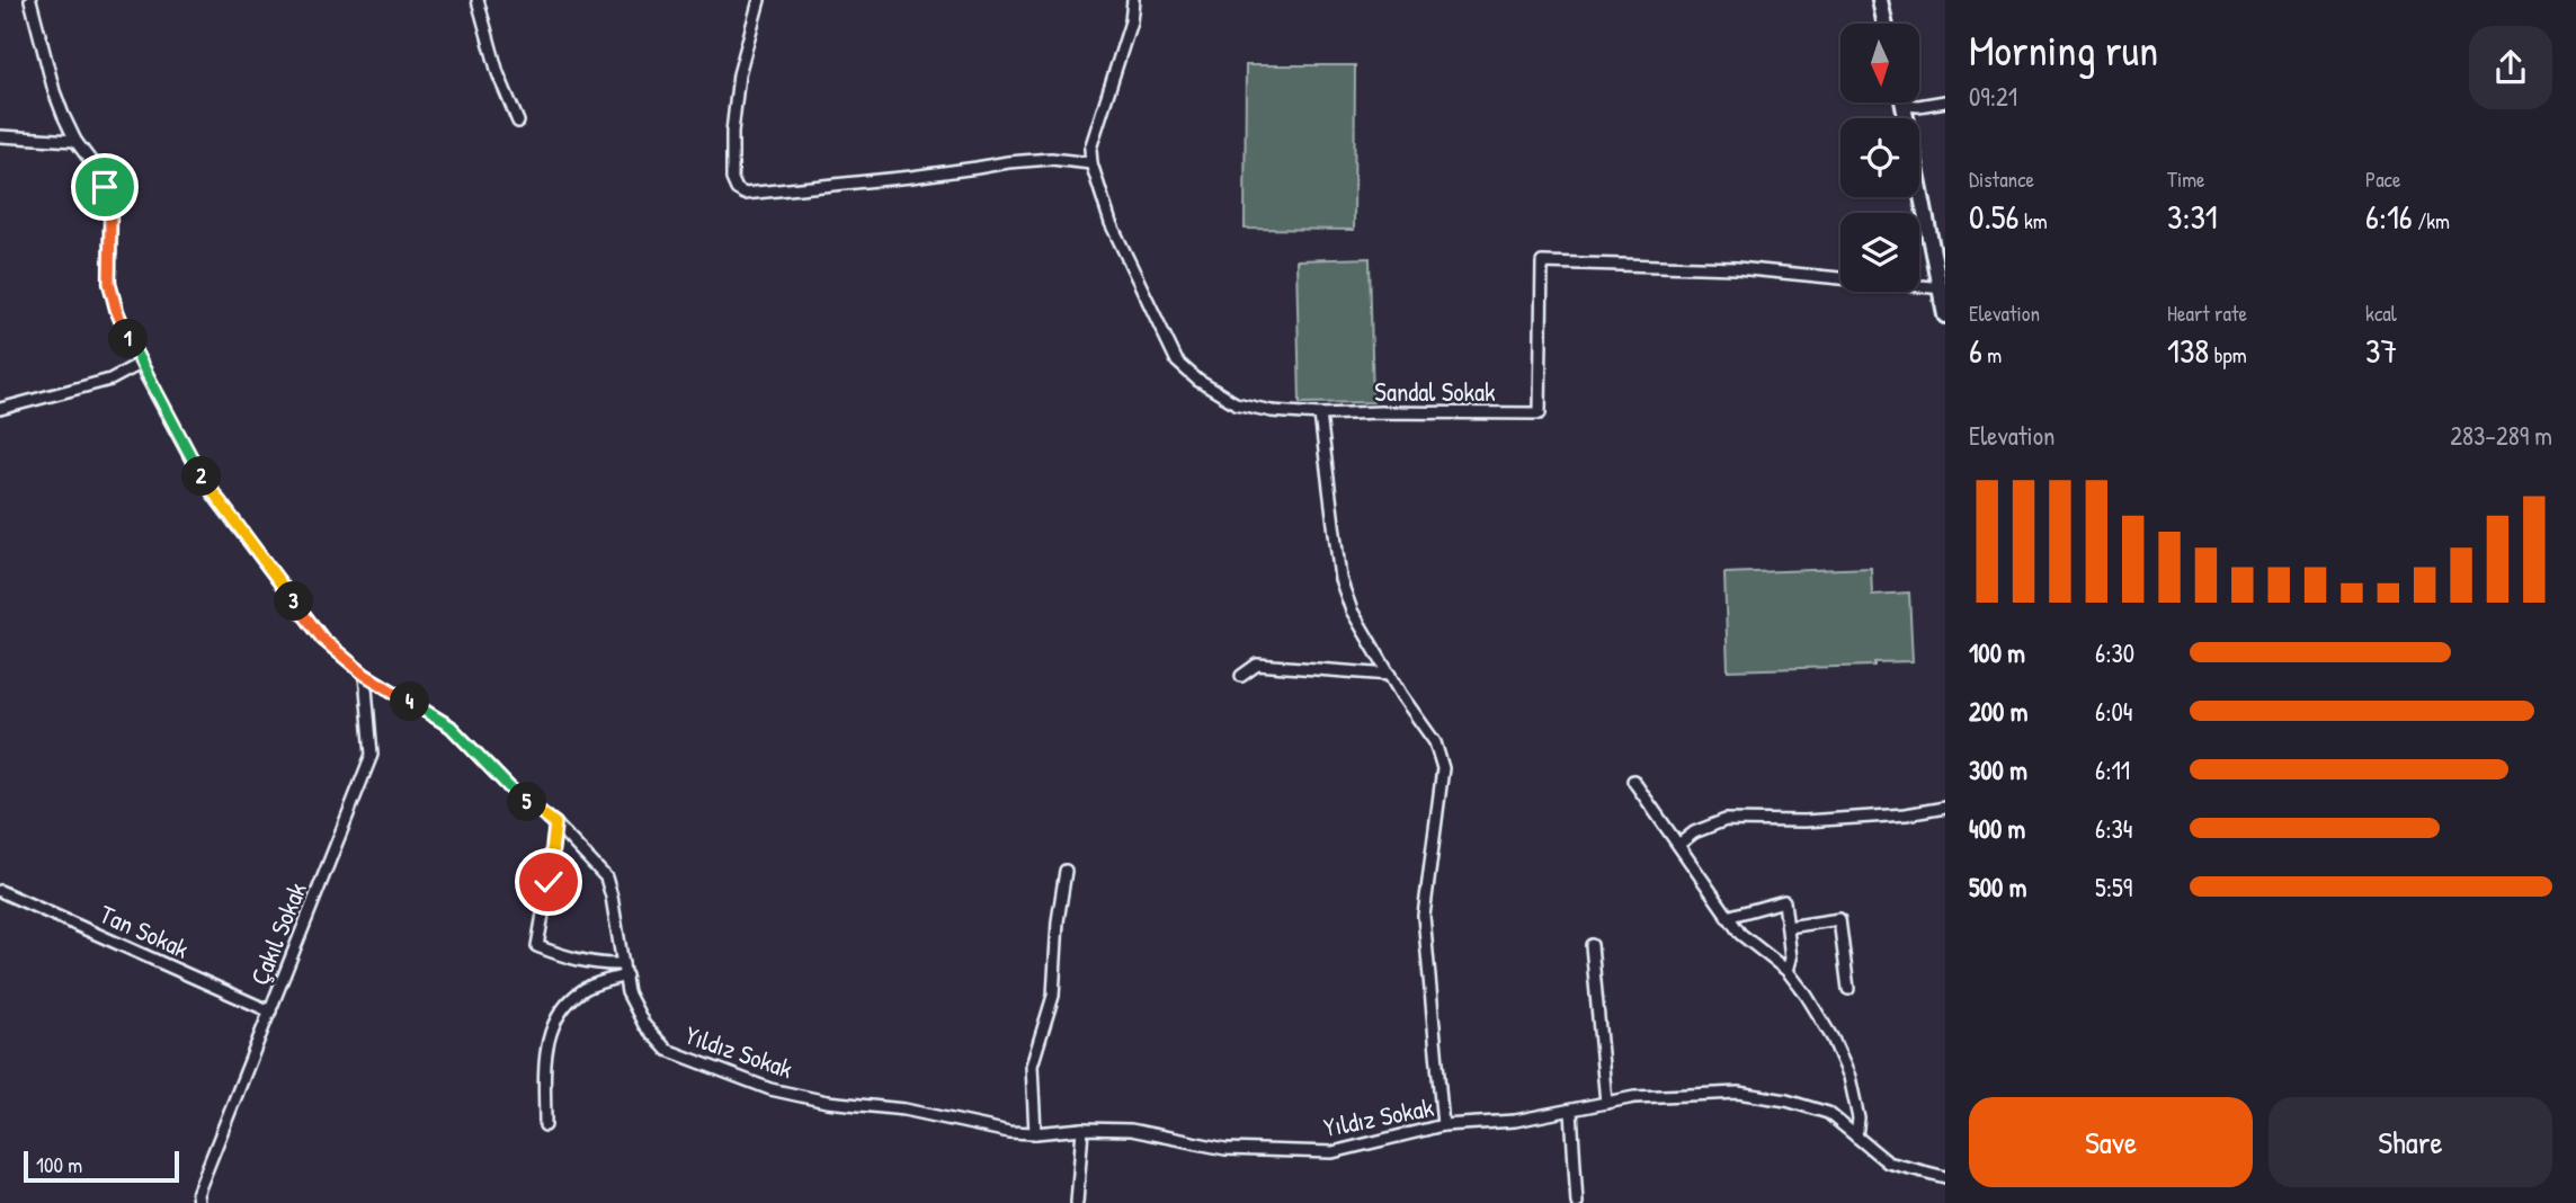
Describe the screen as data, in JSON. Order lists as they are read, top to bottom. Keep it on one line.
{"streets":{"street":["Sandal Sokak","Tan Sokak","Çakıl Sokak","Yıldız Sokak"]},"crossings":[["Tan Sokak","Çakıl Sokak"],["Çakıl Sokak","Yıldız Sokak"]],"scale_bar":"100 m","north":"bottom","page":{"heading":["Morning run","09:21"],"stats":[["Distance","0.56 km"],["Time","3:31"],["Pace","6:16 /km"],["Elevation","6 m"],["Heart rate","138 bpm"],["kcal","37"]],"pins":["1","2","3","4","5"],"chart":["Elevation","283–289 m"],"list":[{"name":"100 m","note":"6:30"},{"name":"200 m","note":"6:04"},{"name":"300 m","note":"6:11"},{"name":"400 m","note":"6:34"},{"name":"500 m","note":"5:59"}],"buttons":["Save","Share"],"scale":"100 m"}}
